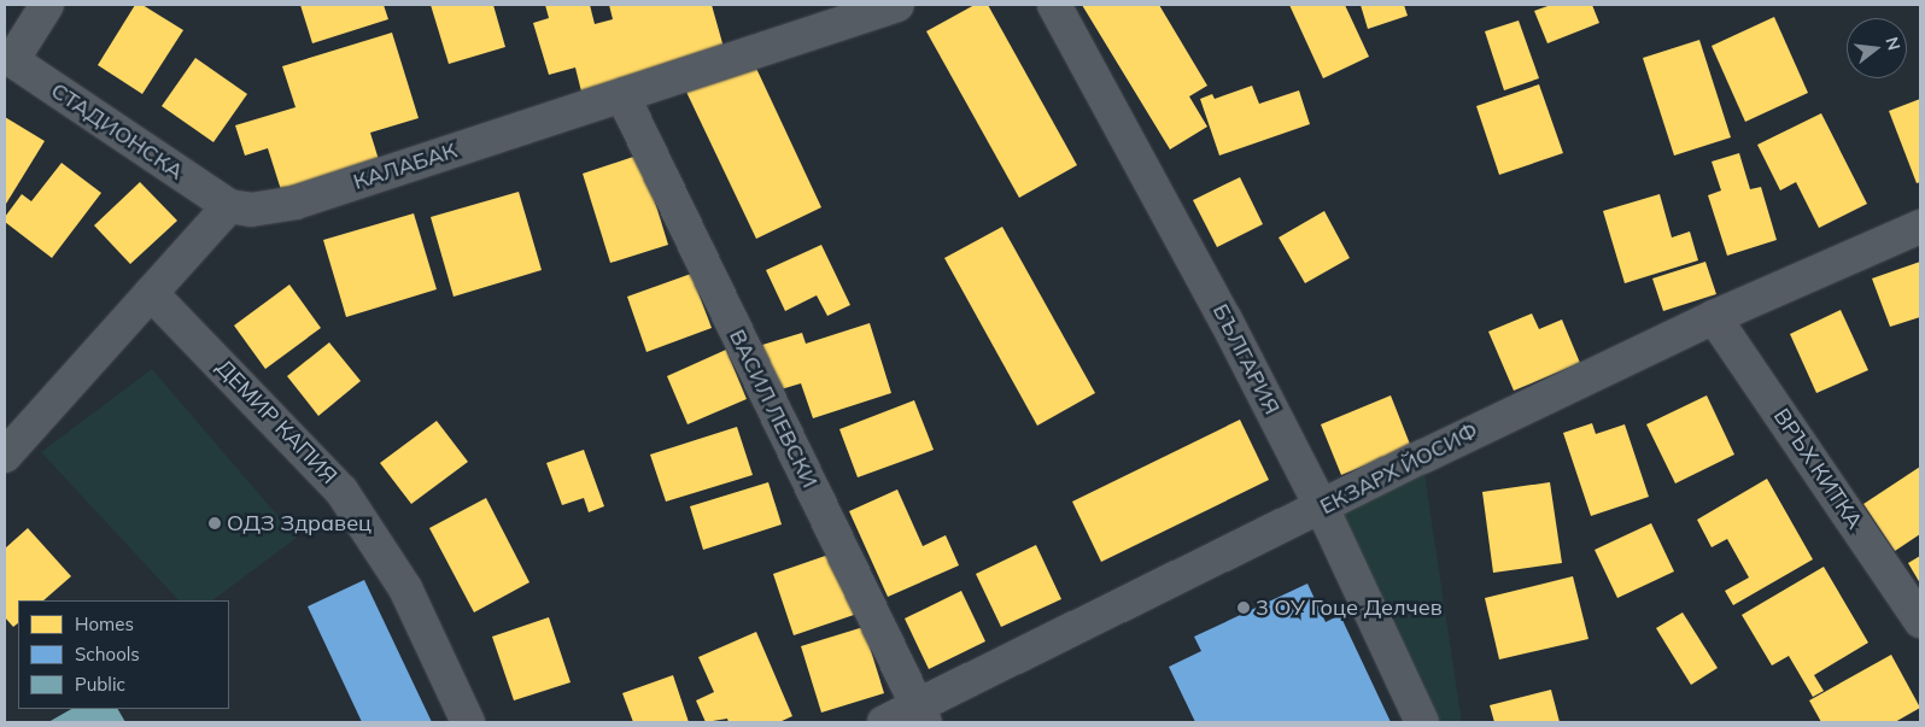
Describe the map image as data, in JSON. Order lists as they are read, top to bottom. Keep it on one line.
{"streets":{"street":["СТАДИОНСКА","КАЛАБАК","БЪЛГАРИЯ","ВАСИЛ ЛЕВСКИ","ДЕМИР КАПИЯ","ЕКЗАРХ ЙОСИФ","ВРЪХ КИТКА"]},"crossings":[["СТАДИОНСКА","КАЛАБАК"],["КАЛАБАК","ВАСИЛ ЛЕВСКИ"],["БЪЛГАРИЯ","ЕКЗАРХ ЙОСИФ"],["ВАСИЛ ЛЕВСКИ","ЕКЗАРХ ЙОСИФ"],["ЕКЗАРХ ЙОСИФ","ВРЪХ КИТКА"]],"places":["ОДЗ Здравец","3 ОУ Гоце Делчев"],"legend":["Homes","Schools","Public"],"north":"right"}
